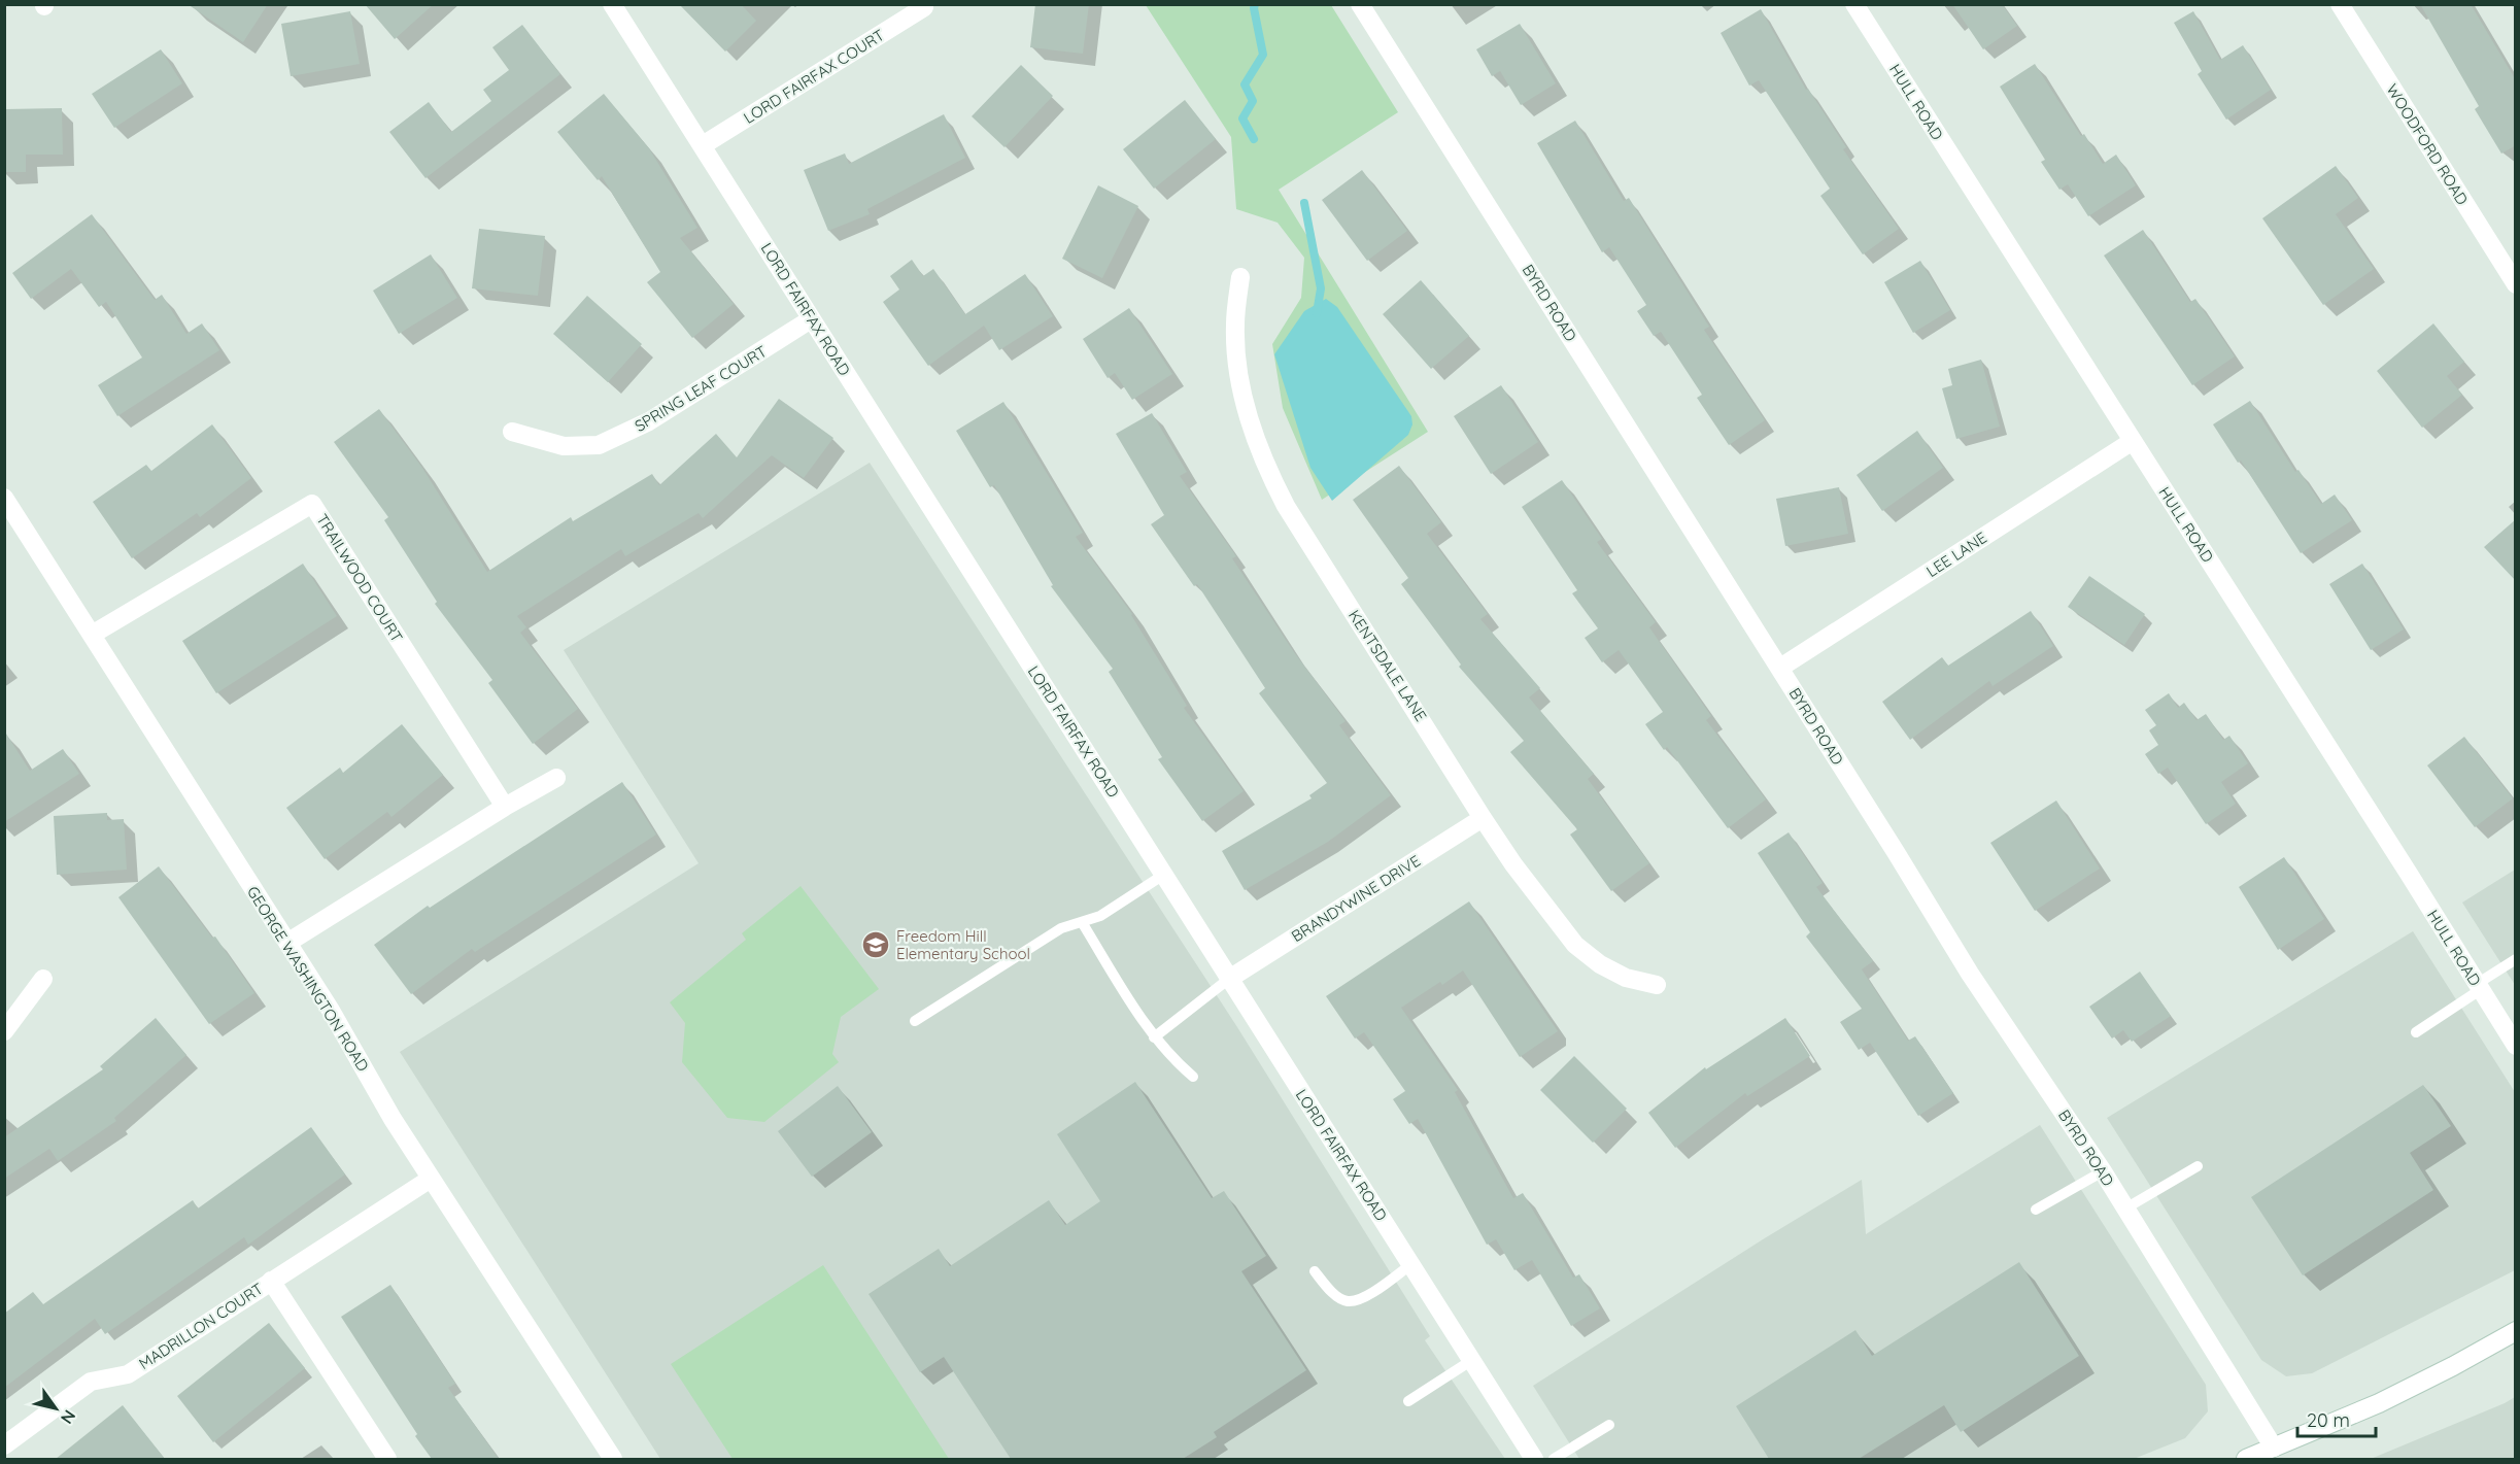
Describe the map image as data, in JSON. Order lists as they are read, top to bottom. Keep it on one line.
{"streets":{"street":["LORD FAIRFAX COURT","HULL ROAD","WOODFORD ROAD","BYRD ROAD","LORD FAIRFAX ROAD","SPRING LEAF COURT","LEE LANE","TRAILWOOD COURT","KENTSDALE LANE","BRANDYWINE DRIVE","GEORGE WASHINGTON ROAD","MADRILLON COURT"]},"crossings":[["LORD FAIRFAX COURT","LORD FAIRFAX ROAD"],["HULL ROAD","LEE LANE"],["BYRD ROAD","LEE LANE"],["LORD FAIRFAX ROAD","SPRING LEAF COURT"],["LORD FAIRFAX ROAD","BRANDYWINE DRIVE"],["TRAILWOOD COURT","GEORGE WASHINGTON ROAD"],["KENTSDALE LANE","BRANDYWINE DRIVE"],["GEORGE WASHINGTON ROAD","MADRILLON COURT"]],"places":{"school or university":["Freedom Hill Elementary School"]},"scale_bar":"20 m","north":"bottom right"}
